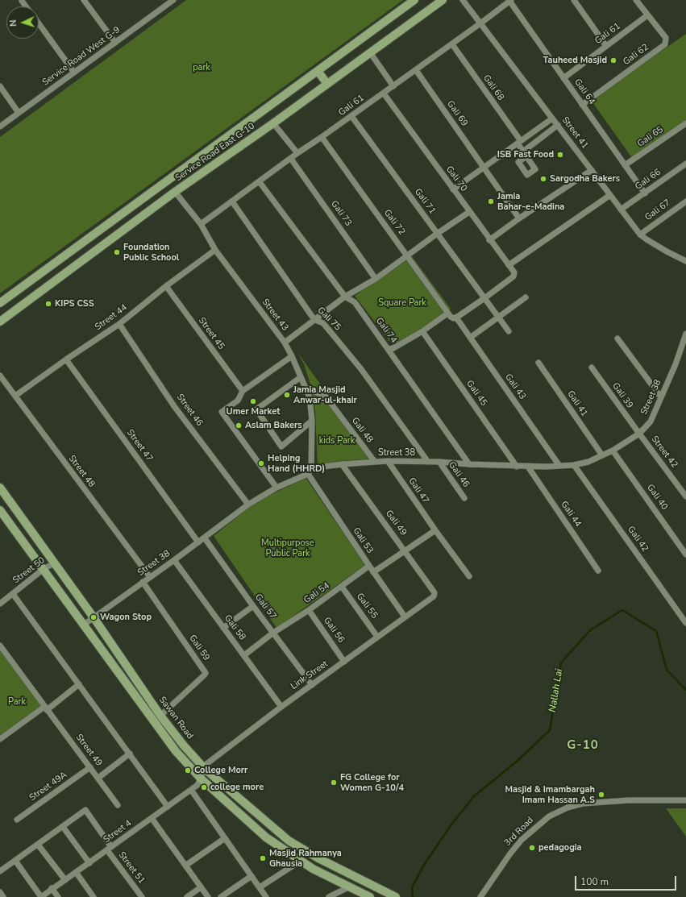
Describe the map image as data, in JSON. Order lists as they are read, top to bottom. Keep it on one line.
{"streets":{"main road":["Service Road East G-10","Sawan Road"],"street":["Gali 61","Gali 62","Service Road West G-9","Gali 68","Gali 64","Gali 69","Street 41","Gali 65","Gali 70","Gali 66","Gali 71","Gali 67","Gali 73","Gali 72","Street 43","Street 44","Gali 75","Gali 74","Street 45","Gali 43","Gali 45","Gali 39","Street 38","Gali 41","Street 46","Gali 48","Street 47","Street 42","Street 48","Gali 46","Gali 47","Gali 40","Gali 44","Gali 49","Gali 42","Gali 53","Street 50","Gali 54","Gali 55","Gali 57","Gali 58","Gali 56","Gali 59","Link Street","Street 49","Street 49A","Street 4","3rd Road","Street 51"]},"crossings":[["Gali 61","Gali 62"],["Gali 61","Gali 68"],["Gali 61","Gali 64"],["Gali 61","Gali 69"],["Gali 61","Street 41"],["Gali 61","Gali 70"],["Gali 61","Gali 71"],["Gali 61","Gali 73"],["Gali 61","Gali 72"],["Gali 61","Street 43"],["Gali 61","Gali 75"],["Gali 61","Gali 74"],["Gali 62","Gali 64"],["Gali 68","Street 41"],["Gali 64","Gali 65"],["Gali 64","Gali 66"],["Street 41","Gali 66"],["Street 41","Gali 67"],["Service Road East G-10","Street 43"],["Gali 70","Gali 71"],["Gali 72","Gali 43"],["Street 43","Street 44"],["Street 43","Street 38"],["Street 43","Gali 48"],["Street 43","Gali 53"],["Street 44","Street 45"],["Street 44","Street 46"],["Street 44","Street 47"],["Street 44","Street 48"],["Gali 75","Street 38"],["Gali 74","Street 38"],["Gali 43","Street 38"],["Gali 45","Street 38"],["Gali 39","Street 38"],["Gali 39","Street 42"],["Street 38","Gali 41"],["Street 38","Street 46"],["Street 38","Gali 48"],["Street 38","Street 47"],["Street 38","Street 42"],["Street 38","Street 48"],["Street 38","Gali 46"],["Street 38","Gali 47"],["Street 38","Gali 40"],["Street 38","Gali 44"],["Street 38","Gali 49"],["Street 38","Gali 42"],["Street 38","Gali 53"],["Street 38","Gali 57"],["Street 38","Gali 58"],["Street 38","Gali 59"],["Street 38","Sawan Road"],["Gali 49","Link Street"],["Gali 53","Gali 54"],["Gali 53","Link Street"],["Street 50","Sawan Road"],["Gali 54","Gali 55"],["Gali 54","Gali 57"],["Gali 54","Gali 58"],["Gali 54","Gali 56"],["Gali 55","Link Street"],["Gali 57","Link Street"],["Gali 58","Link Street"],["Gali 56","Link Street"],["Gali 59","Sawan Road"],["Link Street","Sawan Road"],["Link Street","Street 4"],["Street 49","Street 49A"],["Street 4","Street 51"]],"districts":["G-10"],"water":["Nallah Lai"],"parks":["park","Square Park","kids Park","Multipurpose Public Park","Park"],"places":["Tauheed Masjid","ISB Fast Food","Sargodha Bakers","Jamia Bahar-e-Madina","Foundation Public School","KIPS CSS","Jamia Masjid Anwar-ul-khair","Umer Market","Aslam Bakers","Helping Hand (HHRD)","Wagon Stop","College Morr","FG College for Women G-10/4","college more","Masjid & Imambargah Imam Hassan A.S","pedagogia","Masjid Rahmanya Ghausia"],"scale_bar":"100 m","north":"left"}
